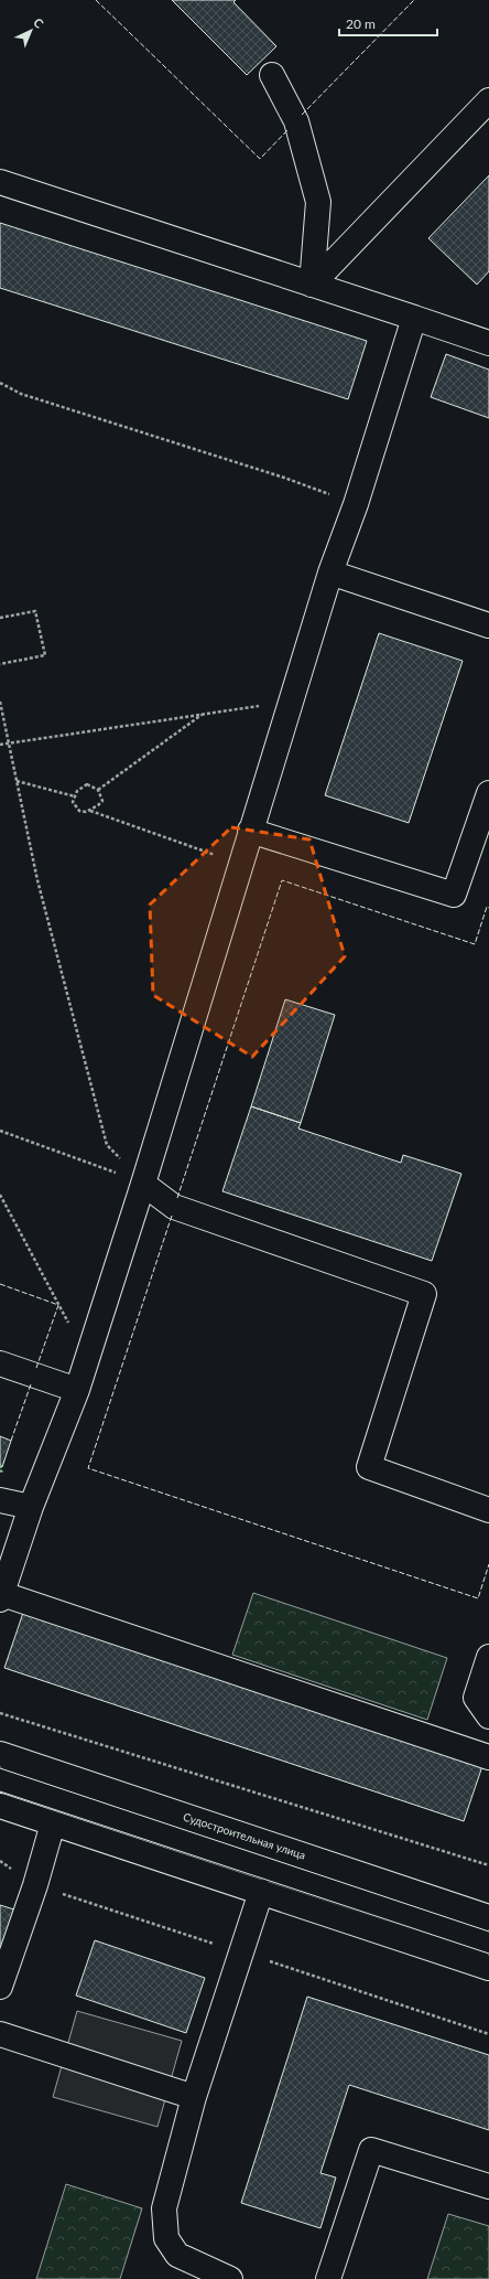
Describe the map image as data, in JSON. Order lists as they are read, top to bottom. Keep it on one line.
{"streets":{"street":["Судостроительная улица"]},"scale_bar":"20 m","north":"top right"}
